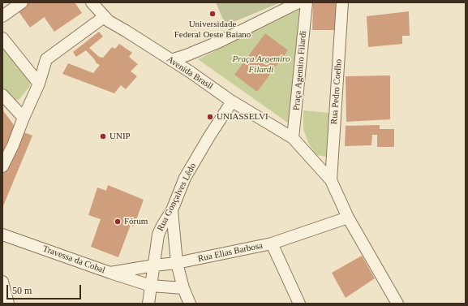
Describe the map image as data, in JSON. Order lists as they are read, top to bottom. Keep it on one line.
{"streets":{"street":["Praça Agemiro Filardi","Avenida Brasil","Rua Pedro Coelho","Rua Gonçalves Lêdo","Rua Elias Barbosa","Travessa da Cobal"]},"crossings":[["Praça Agemiro Filardi","Avenida Brasil"],["Avenida Brasil","Rua Pedro Coelho"],["Avenida Brasil","Rua Gonçalves Lêdo"],["Rua Gonçalves Lêdo","Rua Elias Barbosa"],["Rua Gonçalves Lêdo","Travessa da Cobal"],["Rua Elias Barbosa","Travessa da Cobal"]],"parks":["Praça Argemiro Filardi"],"places":["Universidade Federal Oeste Baiano","UNIASSELVI","UNIP","Fórum"],"scale_bar":"50 m"}
